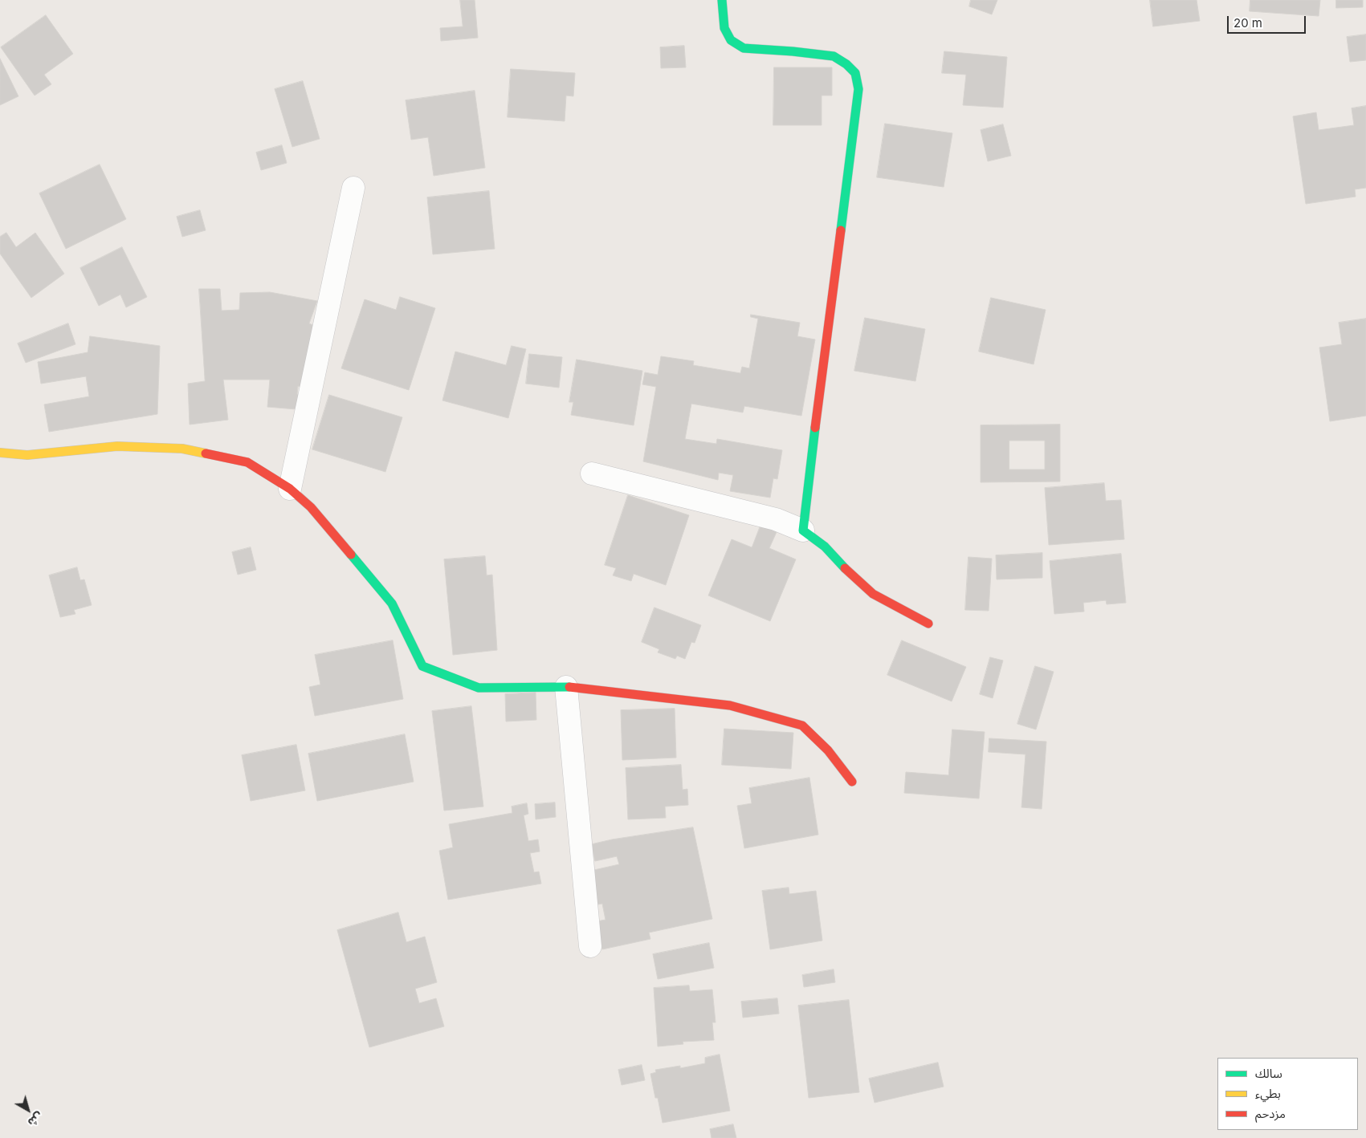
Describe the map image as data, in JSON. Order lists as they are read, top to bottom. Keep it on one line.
{"legend":["سالك","بطيء","مزدحم"],"scale_bar":"20 m","north":"bottom right"}
